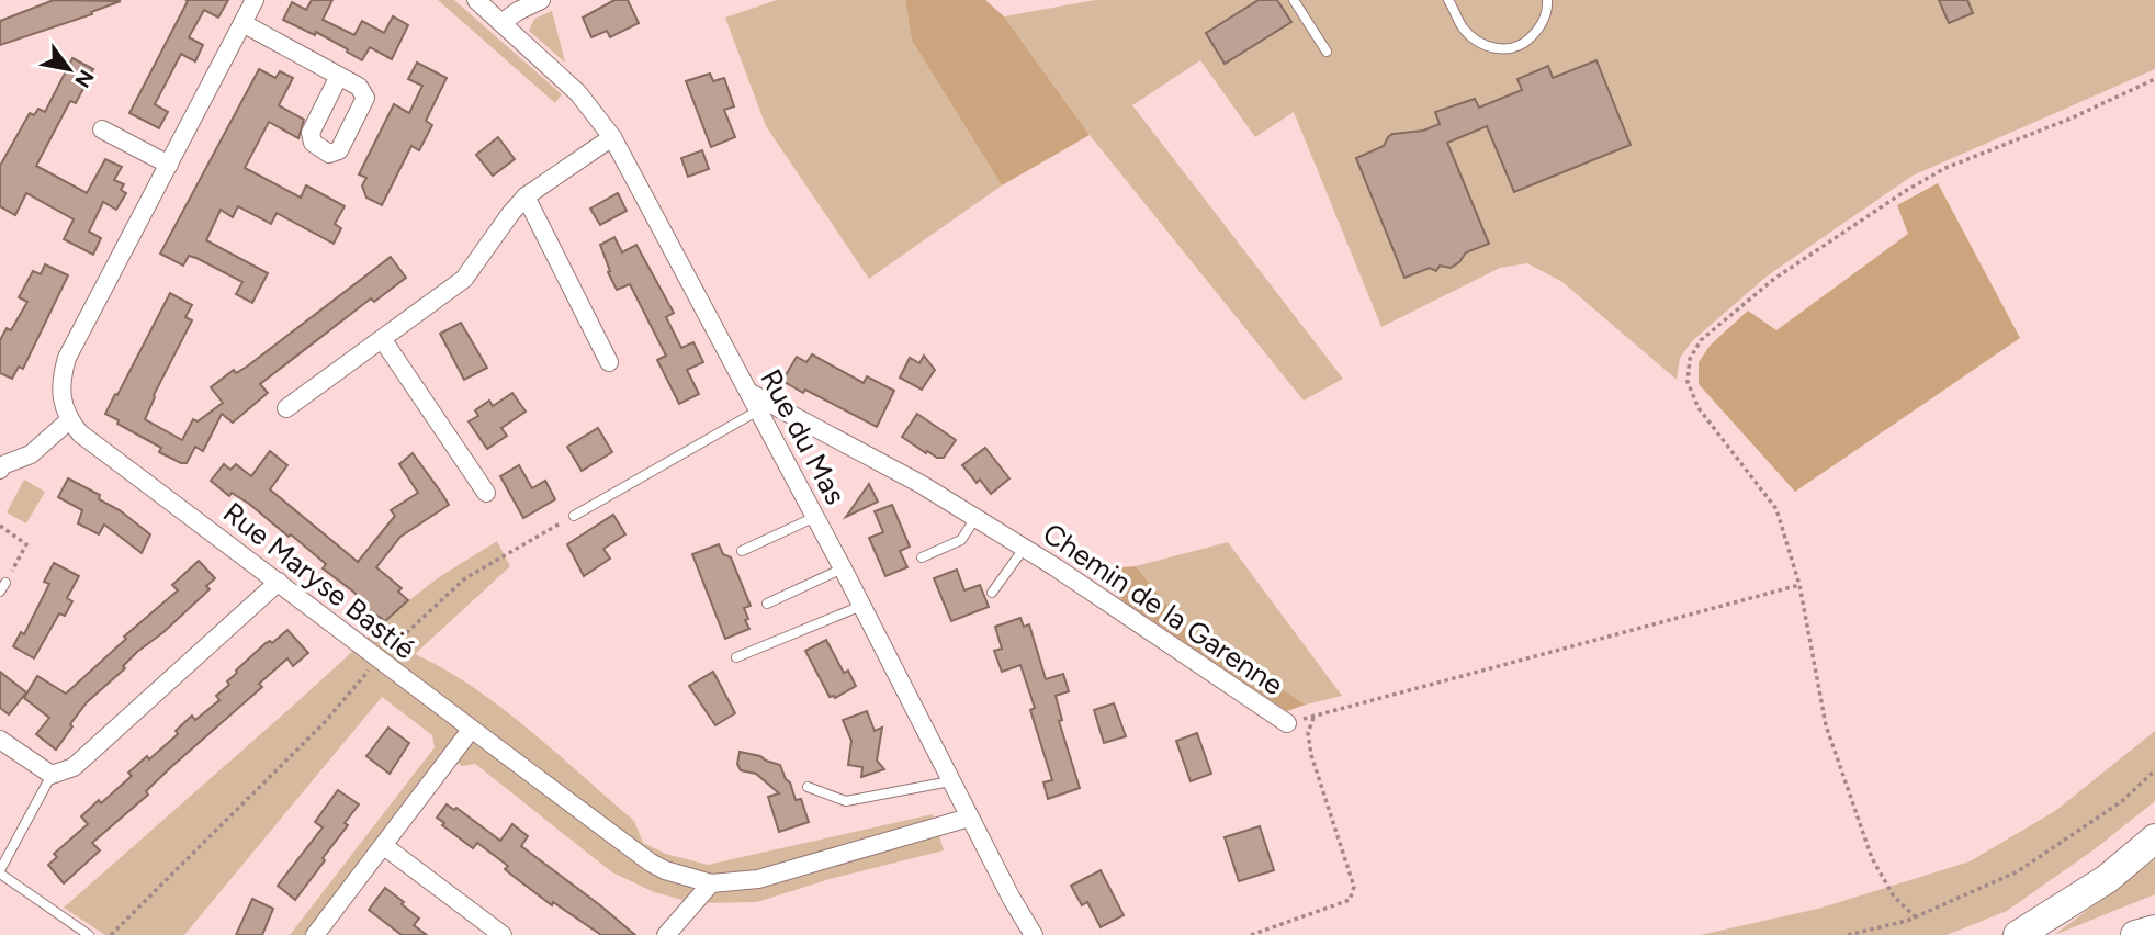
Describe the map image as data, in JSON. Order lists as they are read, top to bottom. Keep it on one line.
{"streets":{"street":["Rue du Mas","Rue Maryse Bastié","Chemin de la Garenne"]},"crossings":[["Rue du Mas","Rue Maryse Bastié"],["Rue du Mas","Chemin de la Garenne"]],"north":"bottom right"}
